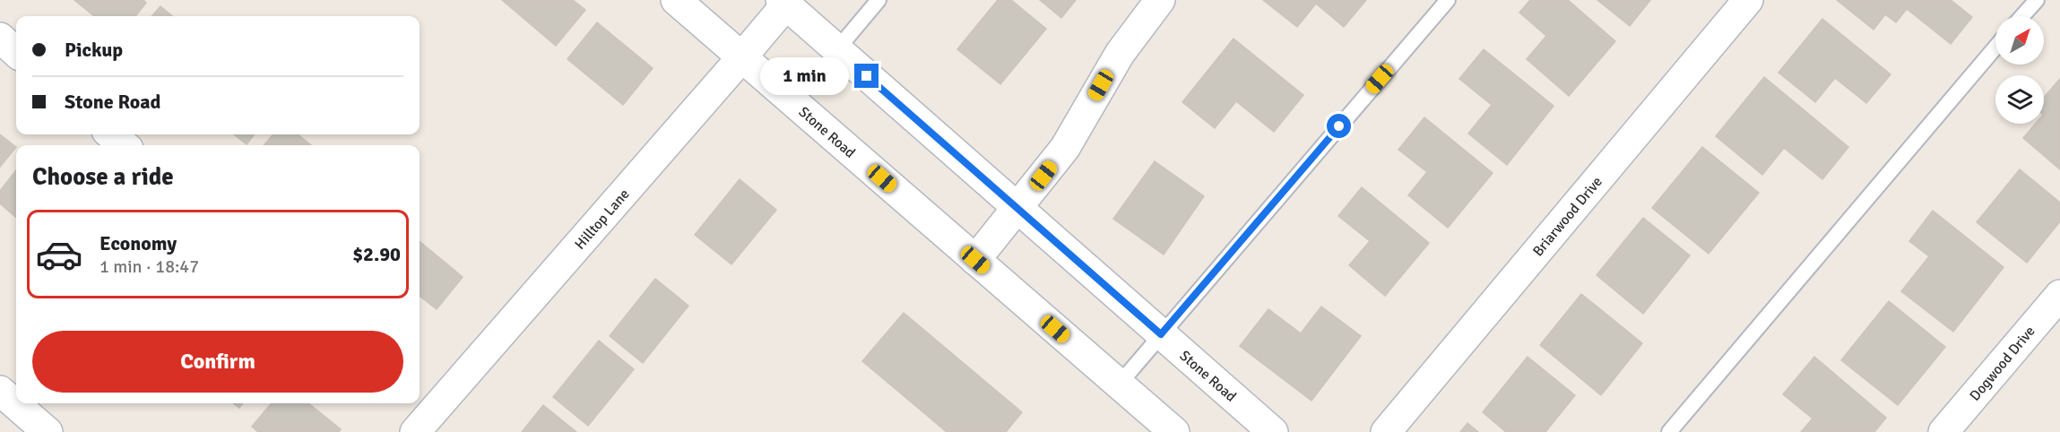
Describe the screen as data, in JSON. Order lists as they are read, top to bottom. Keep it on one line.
{"streets":{"street":["Stone Road","Briarwood Drive","Hilltop Lane","Dogwood Drive"]},"crossings":[["Stone Road","Hilltop Lane"]],"north":"top right","page":{"banner":["Pickup","Stone Road"],"bubble":"1 min","heading":"Choose a ride","list":[{"name":"Economy","note":"1 min · 18:47","value":"$2.90"}],"buttons":"Confirm"}}
